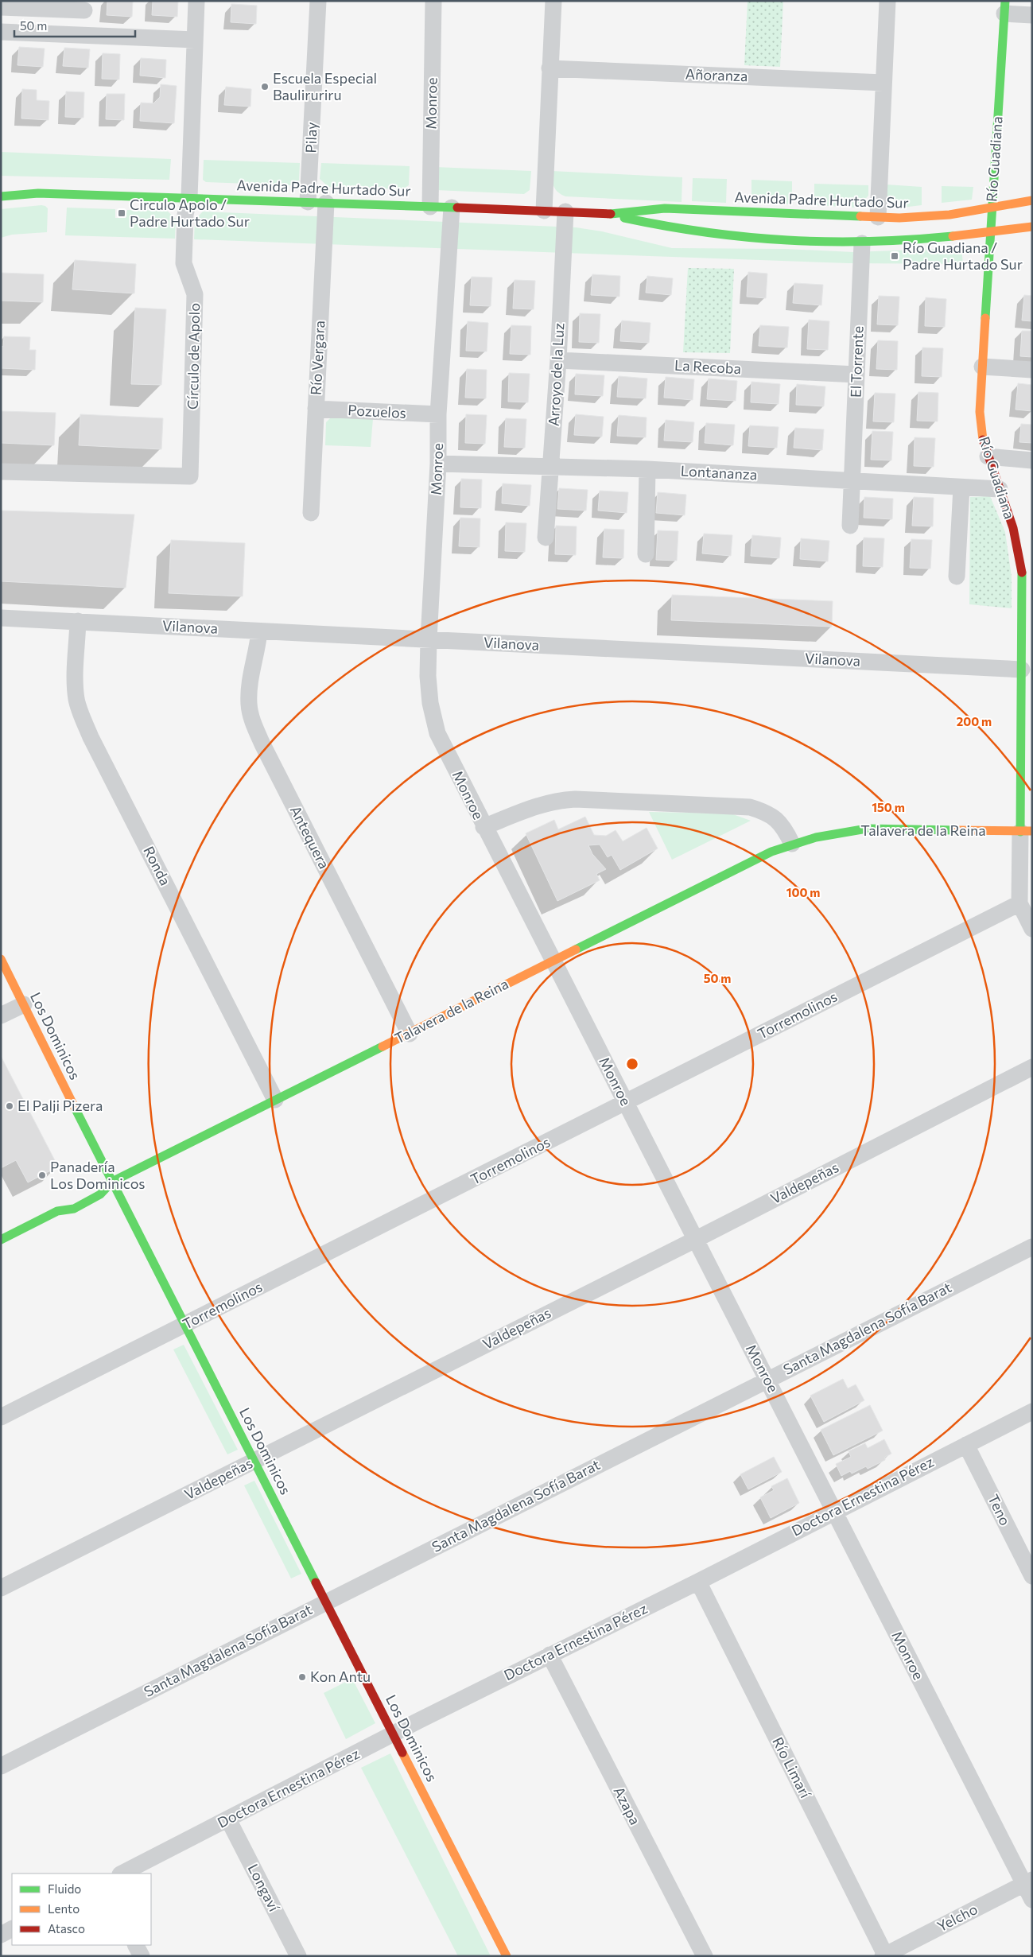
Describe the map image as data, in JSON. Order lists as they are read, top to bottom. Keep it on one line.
{"streets":{"street":["Añoranza","Monroe","Pilay","Río Guadiana","Avenida Padre Hurtado Sur","Círculo de Apolo","Río Vergara","El Torrente","La Recoba","Arroyo de la Luz","Pozuelos","Lontananza","Vilanova","Talavera de la Reina","Antequera","Ronda","Torremolinos","Los Dominicos","Valdepeñas","Santa Magdalena Sofía Barat","Doctora Ernestina Pérez","Teno","Río Limarí","Azapa","Longaví","Yelcho"]},"crossings":[["Monroe","Avenida Padre Hurtado Sur"],["Monroe","Pozuelos"],["Monroe","Lontananza"],["Monroe","Vilanova"],["Monroe","Talavera de la Reina"],["Monroe","Torremolinos"],["Monroe","Valdepeñas"],["Monroe","Santa Magdalena Sofía Barat"],["Monroe","Doctora Ernestina Pérez"],["Monroe","Yelcho"],["Pilay","Avenida Padre Hurtado Sur"],["Río Guadiana","Avenida Padre Hurtado Sur"],["Río Guadiana","Lontananza"],["Río Guadiana","Vilanova"],["Río Guadiana","Talavera de la Reina"],["Río Guadiana","Torremolinos"],["Avenida Padre Hurtado Sur","Círculo de Apolo"],["Avenida Padre Hurtado Sur","Río Vergara"],["Avenida Padre Hurtado Sur","El Torrente"],["Avenida Padre Hurtado Sur","Arroyo de la Luz"],["Río Vergara","Pozuelos"],["El Torrente","La Recoba"],["El Torrente","Lontananza"],["La Recoba","Arroyo de la Luz"],["Arroyo de la Luz","Lontananza"],["Vilanova","Antequera"],["Vilanova","Ronda"],["Talavera de la Reina","Antequera"],["Talavera de la Reina","Ronda"],["Talavera de la Reina","Los Dominicos"],["Torremolinos","Los Dominicos"],["Los Dominicos","Valdepeñas"],["Los Dominicos","Santa Magdalena Sofía Barat"],["Los Dominicos","Doctora Ernestina Pérez"],["Doctora Ernestina Pérez","Teno"],["Doctora Ernestina Pérez","Río Limarí"],["Doctora Ernestina Pérez","Azapa"],["Doctora Ernestina Pérez","Longaví"],["Río Limarí","Yelcho"]],"places":{"other":["Escuela Especial Bauliruriru","El Palji Pizera","Panadería Los Dominicos","Kon Antu"],"transit":["Circulo Apolo / Padre Hurtado Sur","Río Guadiana / Padre Hurtado Sur"]},"legend":["Fluido","Lento","Atasco"],"scale_bar":"50 m","rings":["200 m","150 m","100 m","50 m"]}
